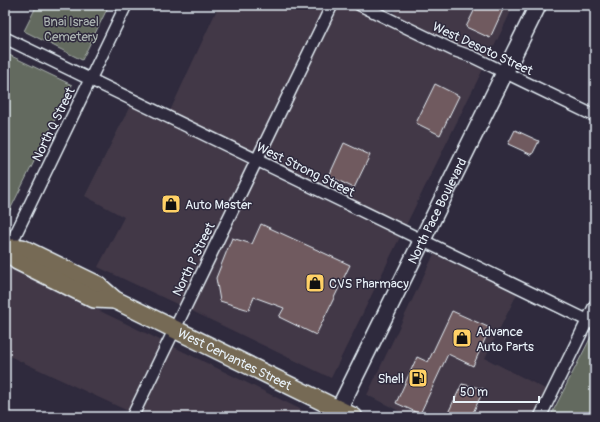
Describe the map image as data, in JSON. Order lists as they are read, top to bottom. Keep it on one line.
{"streets":{"main road":["North Pace Boulevard","West Cervantes Street"],"street":["West Desoto Street","North Q Street","West Strong Street","North P Street"]},"crossings":[["West Desoto Street","North Pace Boulevard"],["North Q Street","West Strong Street"],["North Q Street","West Cervantes Street"],["West Strong Street","North Pace Boulevard"],["West Strong Street","North P Street"],["North Pace Boulevard","West Cervantes Street"],["North P Street","West Cervantes Street"]],"parks":["Bnai Israel Cemetery"],"places":{"shop":["Auto Master","CVS Pharmacy","Advance Auto Parts"],"fuel station":["Shell"]},"scale_bar":"50 m"}
